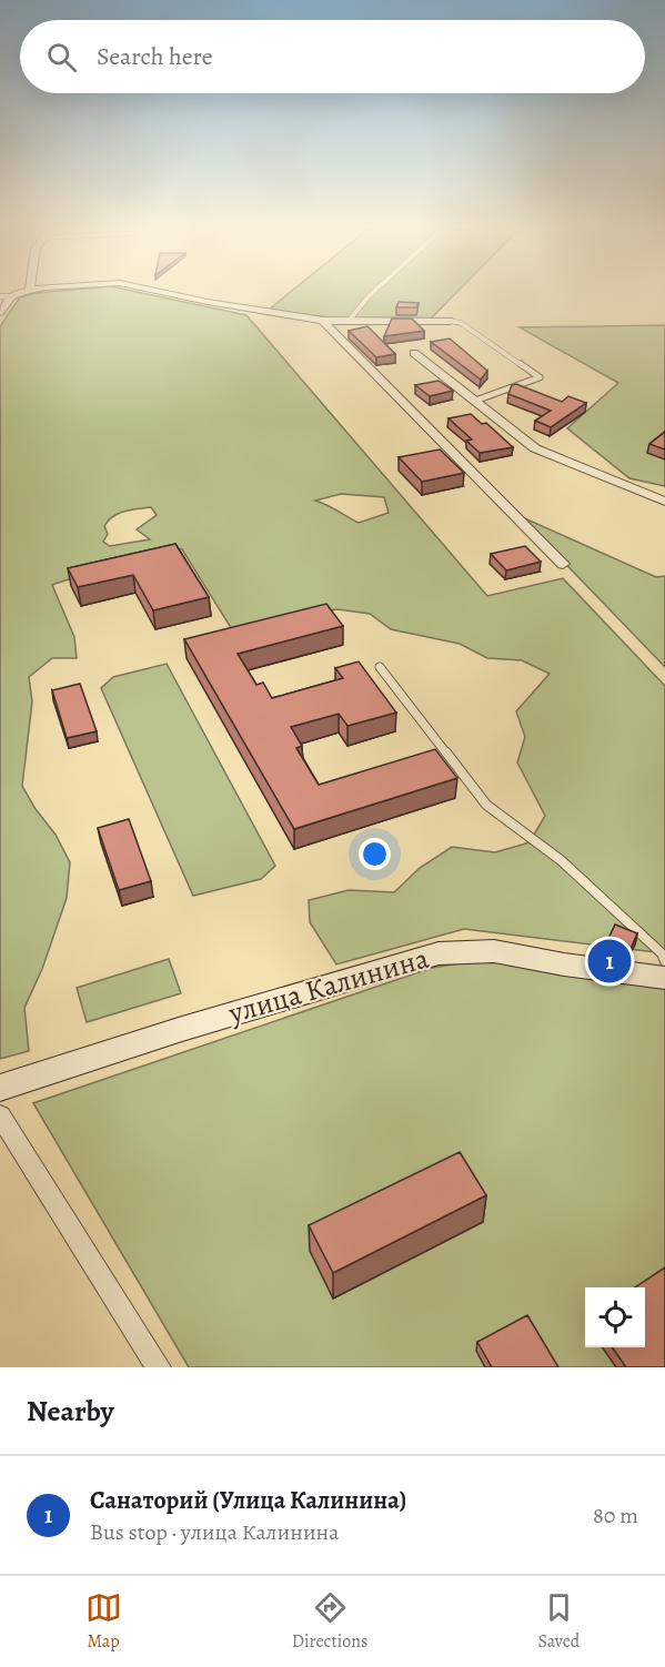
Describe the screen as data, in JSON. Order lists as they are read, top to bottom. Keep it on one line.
{"streets":{"main road":["улица Калинина"]},"page":{"search":"Search here","pins":"1","heading":"Nearby","list":[{"mark":"1","name":"Санаторий (Улица Калинина)","note":"Bus stop · улица Калинина","value":"80 m"}],"nav":["Map","Directions","Saved"]}}
